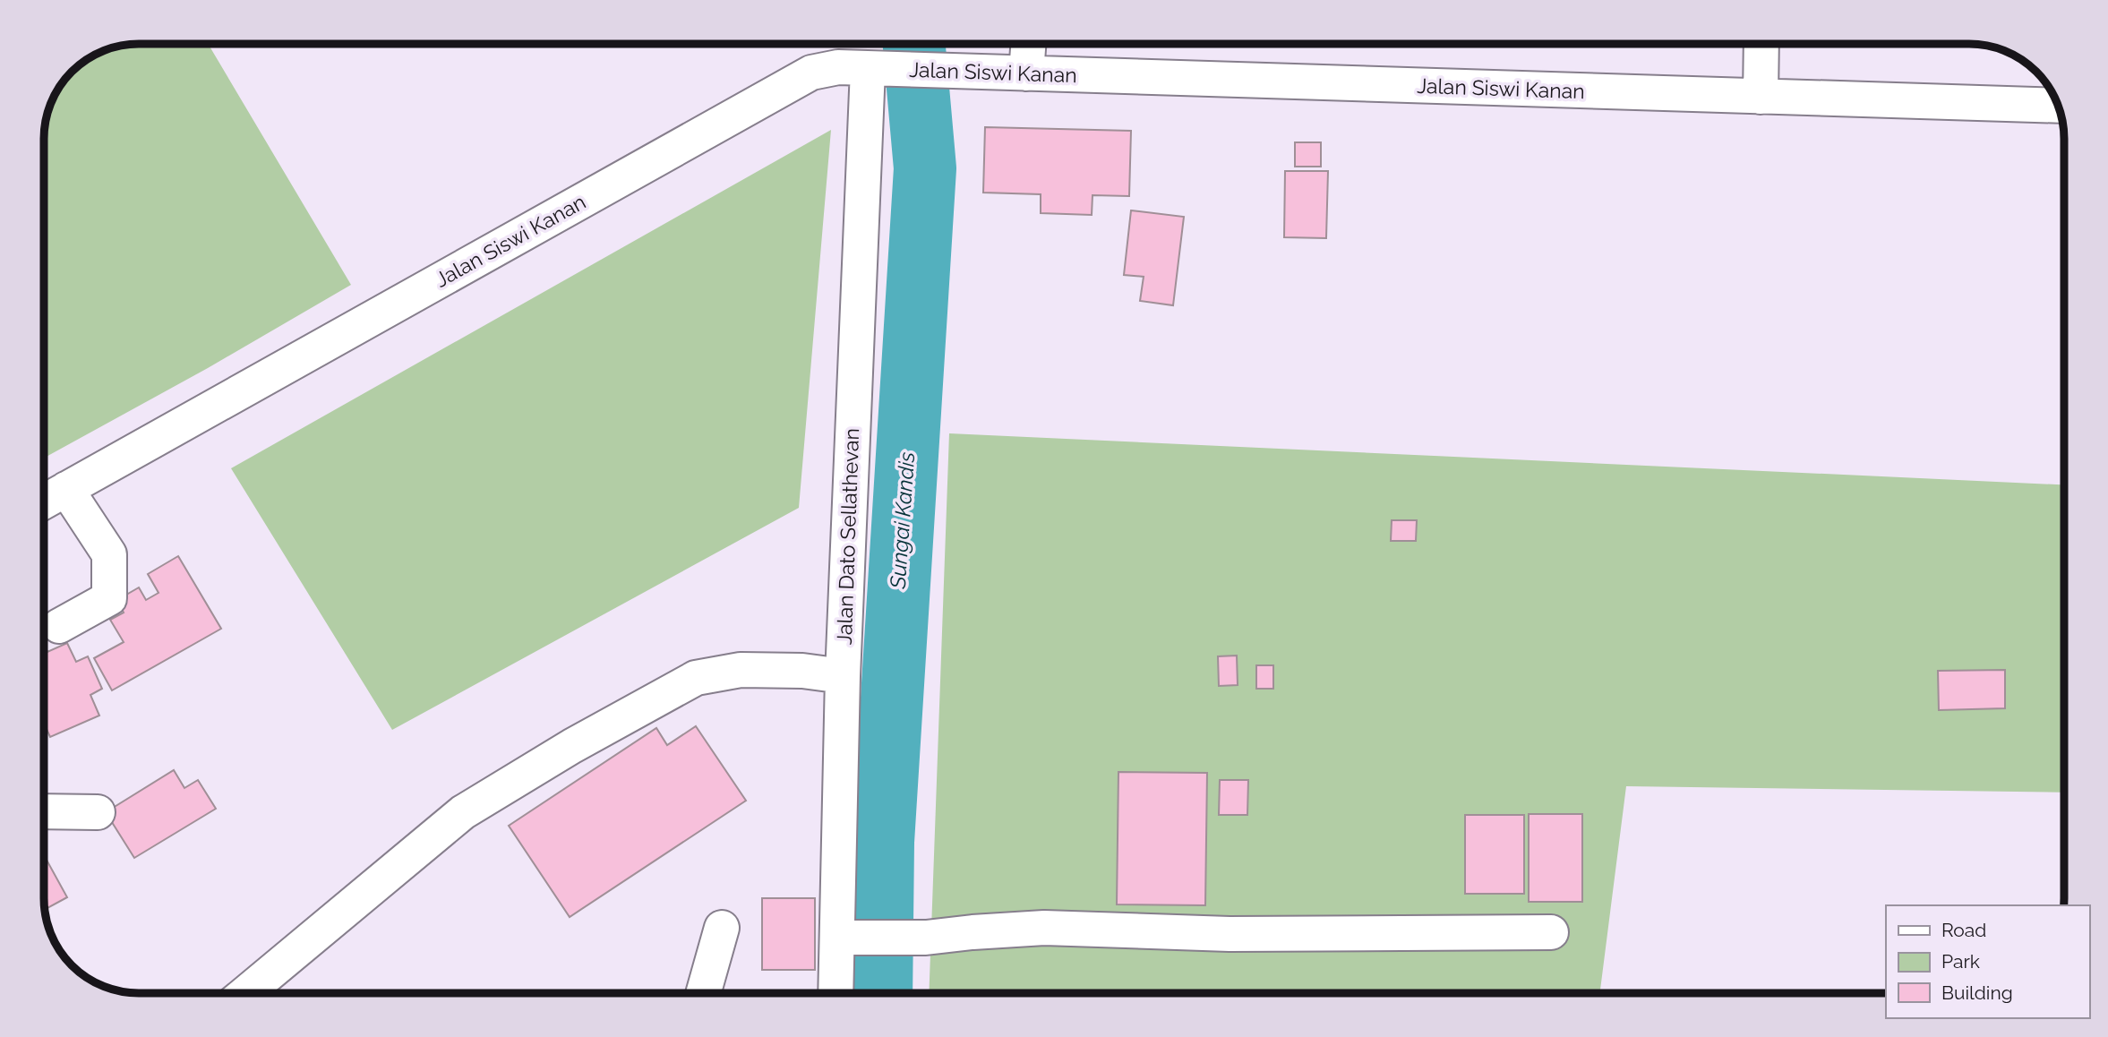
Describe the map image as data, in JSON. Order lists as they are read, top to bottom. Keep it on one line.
{"streets":{"street":["Jalan Siswi Kanan","Jalan Dato Sellathevan"]},"crossings":[["Jalan Siswi Kanan","Jalan Dato Sellathevan"]],"water":["Sungai Kandis"],"legend":["Road","Park","Building"]}
